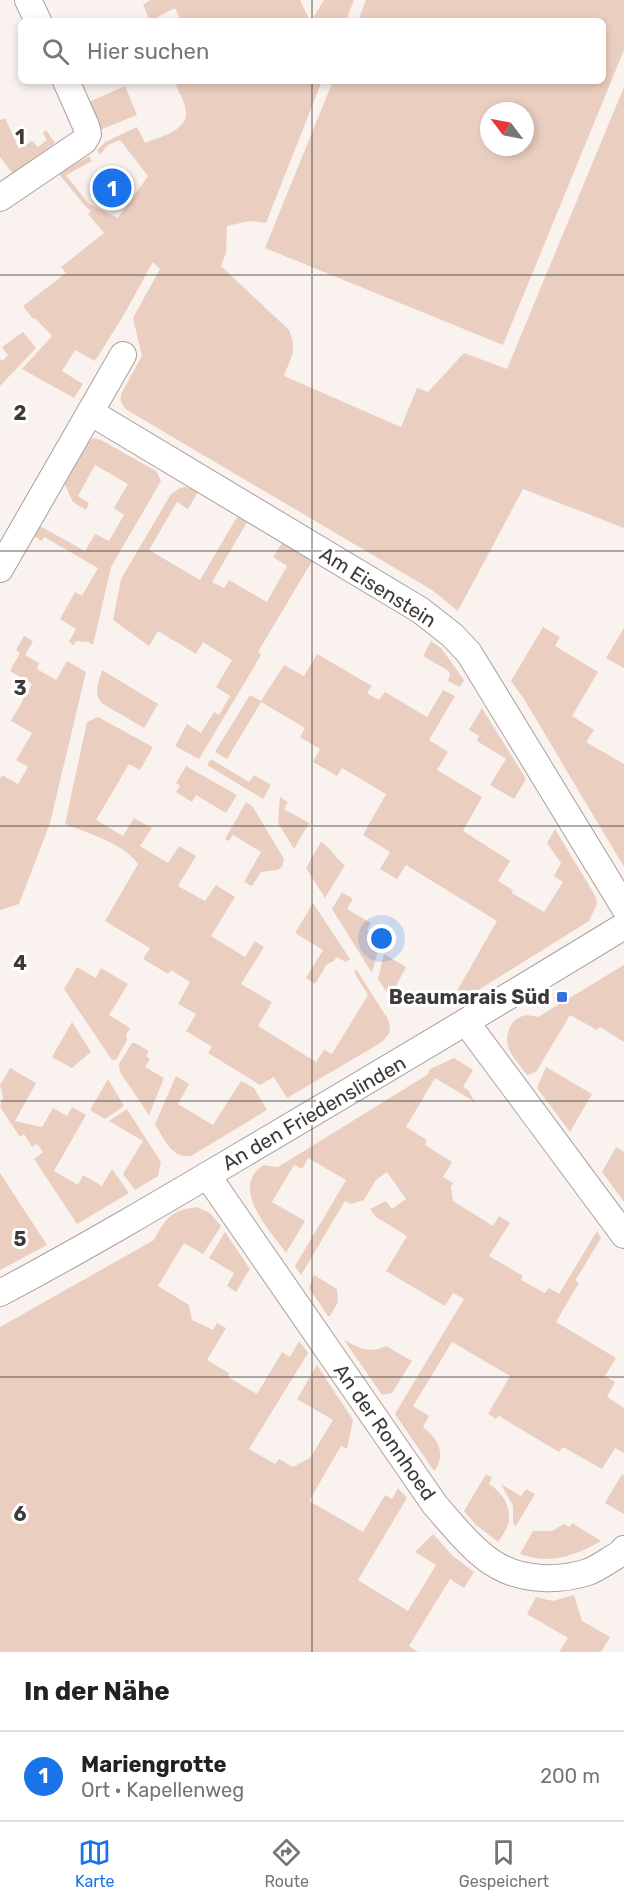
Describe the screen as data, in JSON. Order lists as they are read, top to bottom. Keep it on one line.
{"streets":{"street":["Am Eisenstein","An den Friedenslinden","An der Ronnhoed"]},"crossings":[["An den Friedenslinden","An der Ronnhoed"]],"places":{"transit":["Beaumarais Süd"]},"north":"top left","page":{"search":"Hier suchen","pins":"1","heading":"In der Nähe","list":[{"mark":"1","name":"Mariengrotte","note":"Ort · Kapellenweg","value":"200 m"}],"nav":["Karte","Route","Gespeichert"]},"grid":{"rows":["1","2","3","4","5","6"]}}
